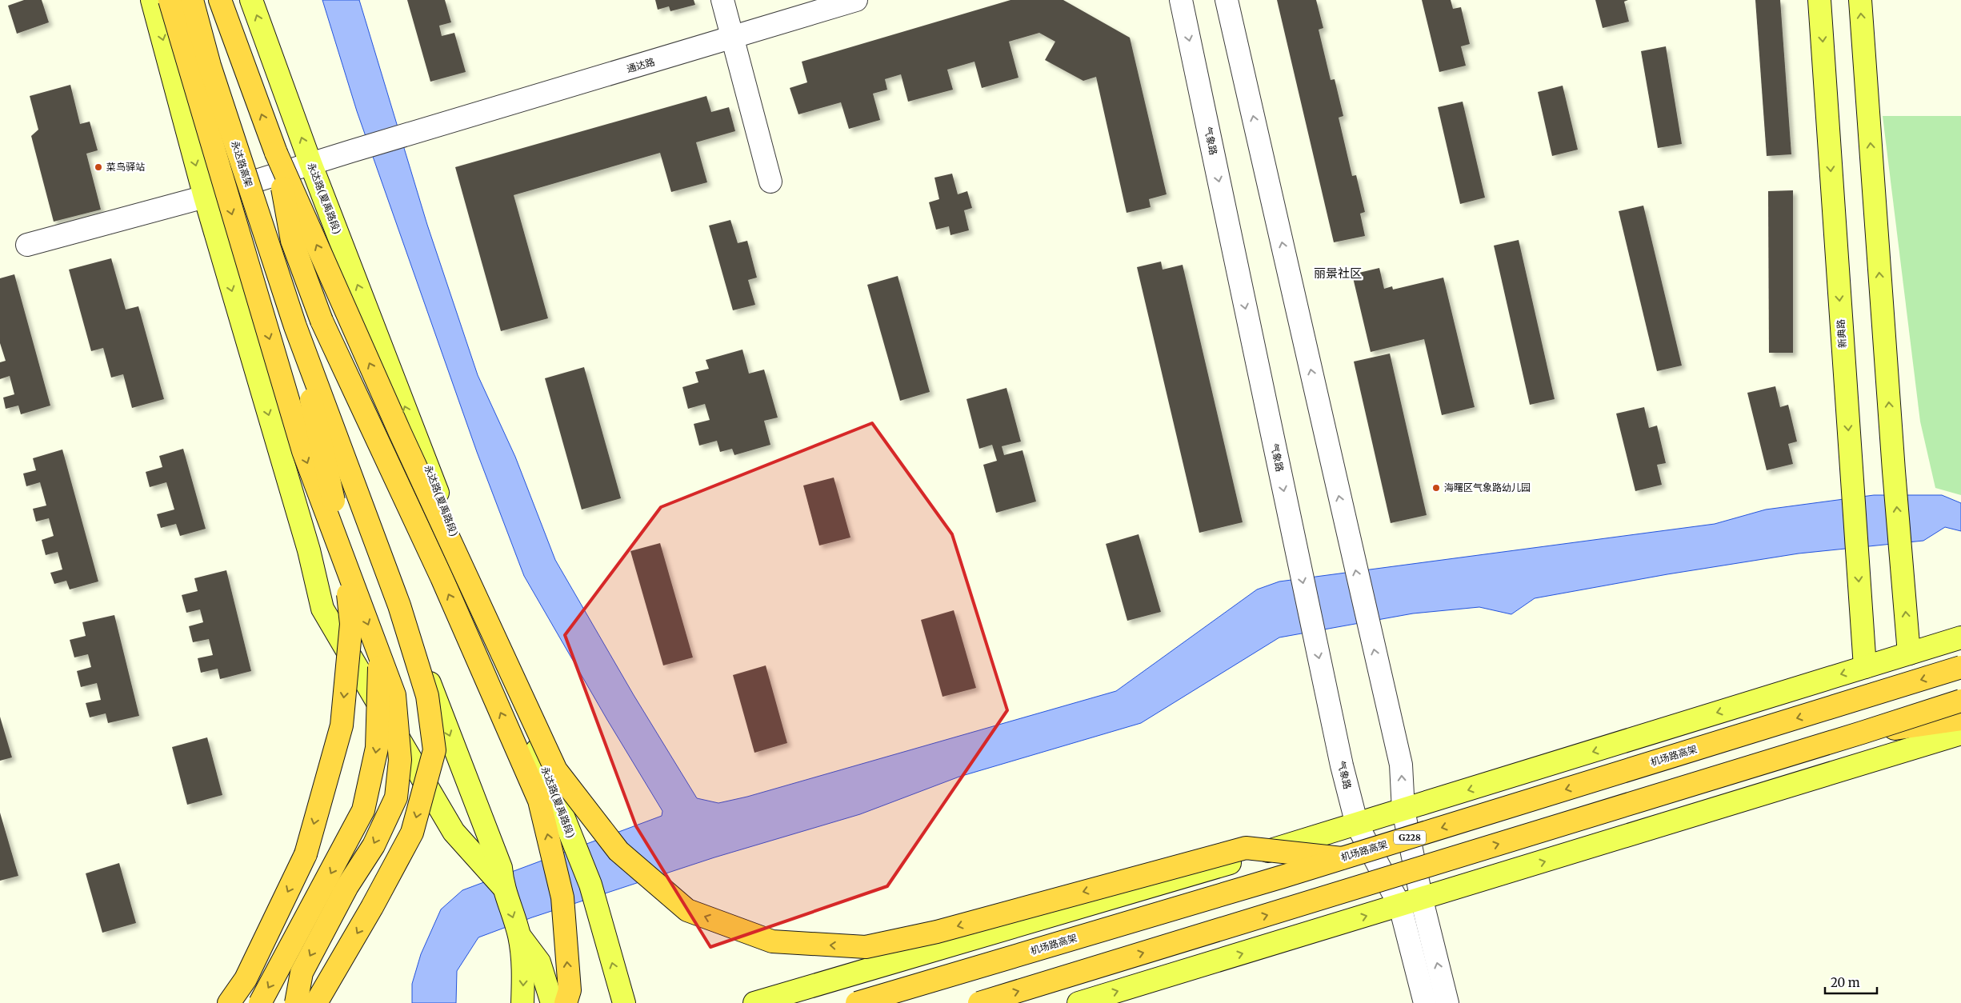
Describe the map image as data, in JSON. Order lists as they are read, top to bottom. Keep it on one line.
{"streets":{"highway":["永达路高架","机场路高架","G228"],"main road":["永达路(夏禹路段)","新典路"],"street":["通达路","气象路"]},"crossings":[["通达路","永达路(夏禹路段)"]],"districts":["丽景社区"],"places":["菜鸟驿站","海曙区气象路幼儿园"],"scale_bar":"20 m"}
